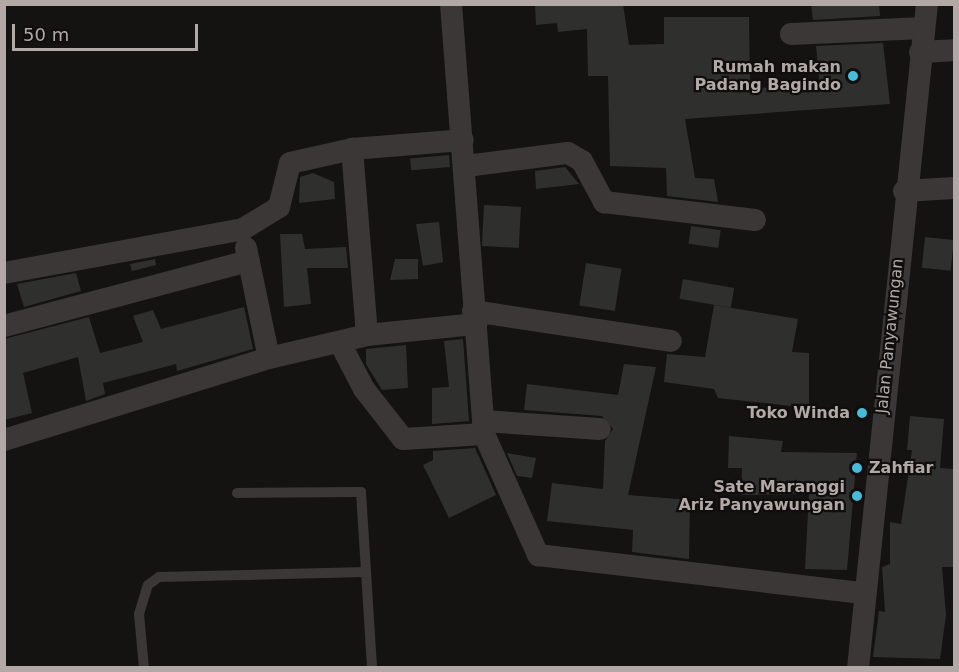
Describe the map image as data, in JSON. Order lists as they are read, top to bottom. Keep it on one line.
{"streets":{"street":["Jalan Panyawungan"]},"places":["Rumah makan Padang Bagindo","Toko Winda","Zahfiar","Sate Maranggi Ariz Panyawungan"],"scale_bar":"50 m"}
